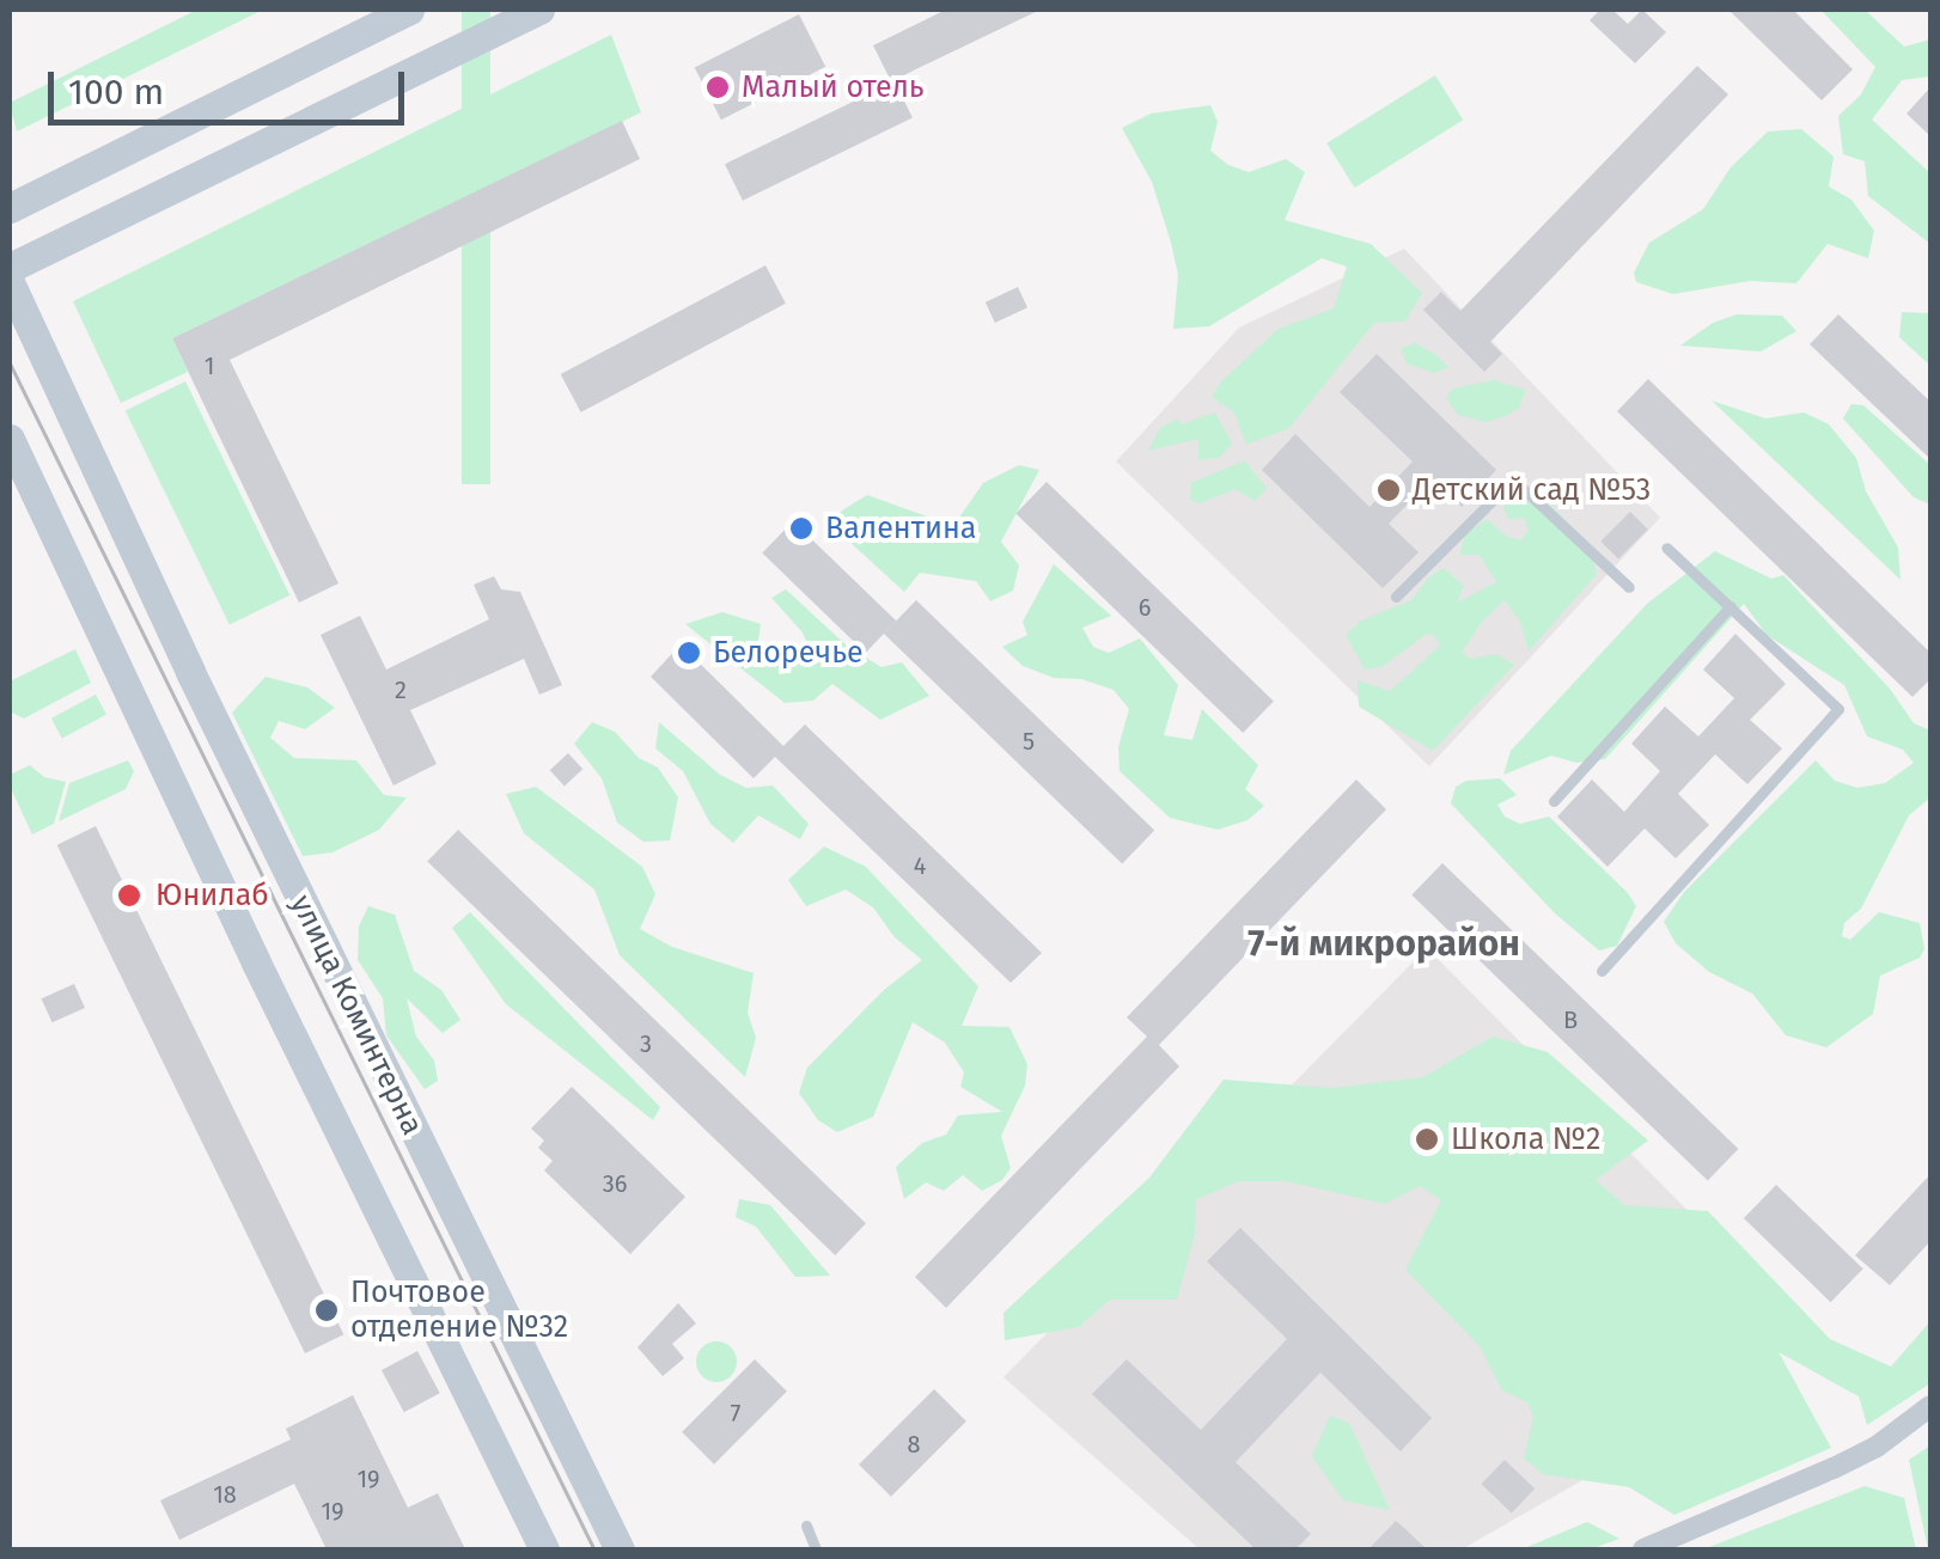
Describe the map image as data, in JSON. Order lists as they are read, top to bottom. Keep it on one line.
{"streets":{"street":["улица Коминтерна"]},"districts":["7-й микрорайон"],"places":["Малый отель","Детский сад №53","Валентина","Белоречье","Юнилаб","Школа №2","Почтовое отделение №32"],"house_numbers":["1","6","2","5","4","В","3","36","7","8","19","18","19"],"scale_bar":"100 m"}
